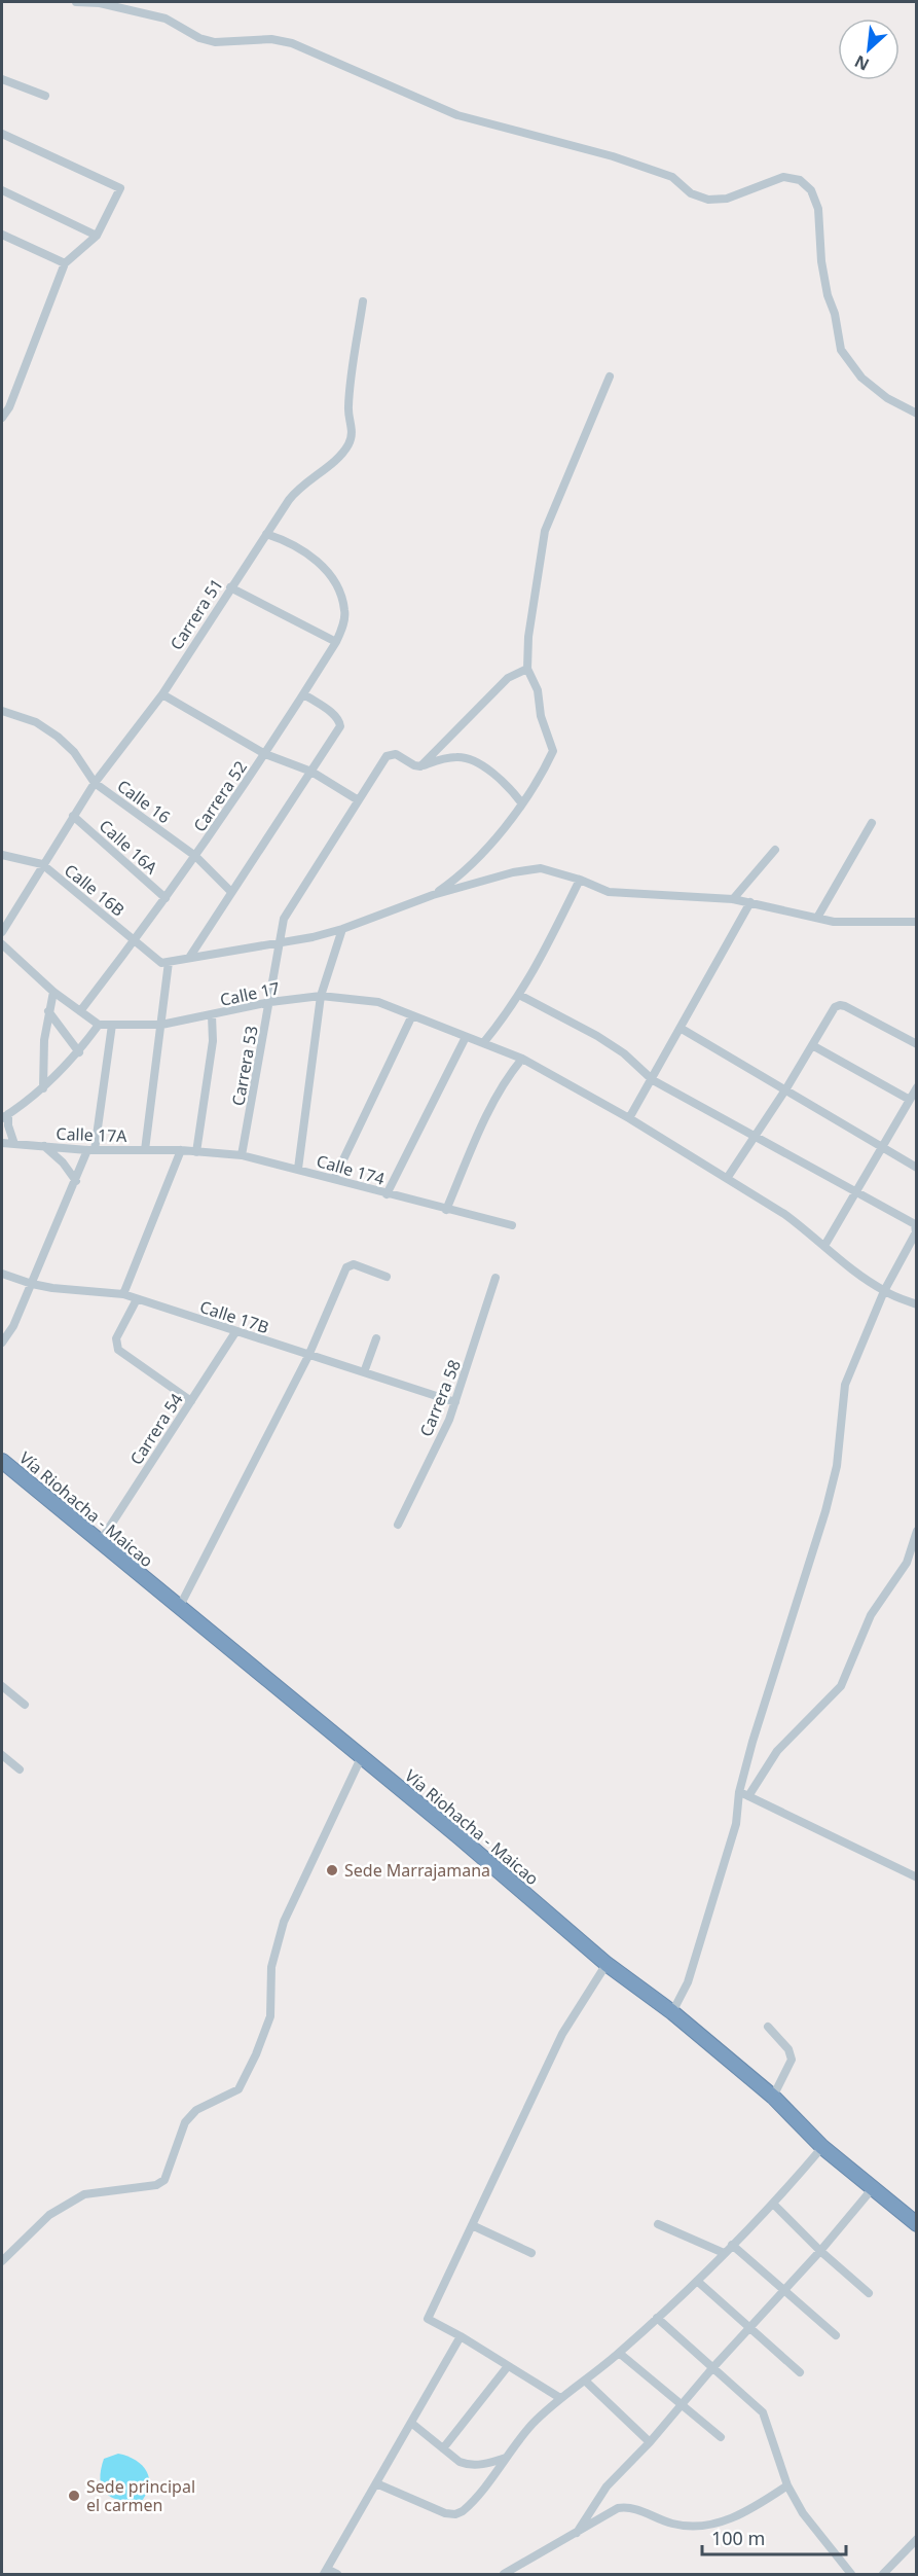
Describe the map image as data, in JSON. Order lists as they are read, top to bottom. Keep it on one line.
{"streets":{"highway":["Vía Riohacha - Maicao"],"street":["Carrera 51","Carrera 52","Calle 16","Calle 16A","Calle 16B","Calle 17","Carrera 53","Calle 17A","Calle 174","Calle 17B","Carrera 58","Carrera 54"]},"crossings":[["Carrera 51","Carrera 52"],["Carrera 51","Calle 16"],["Carrera 51","Calle 16A"],["Carrera 51","Calle 16B"],["Carrera 52","Calle 16"],["Carrera 52","Calle 16A"],["Carrera 52","Calle 16B"],["Calle 17","Carrera 53"],["Carrera 53","Calle 174"],["Calle 17A","Calle 174"],["Calle 17B","Carrera 58"],["Calle 17B","Carrera 54"],["Carrera 54","Vía Riohacha - Maicao"]],"places":["Sede Marrajamana","Sede principal el carmen"],"scale_bar":"100 m","north":"bottom left"}
